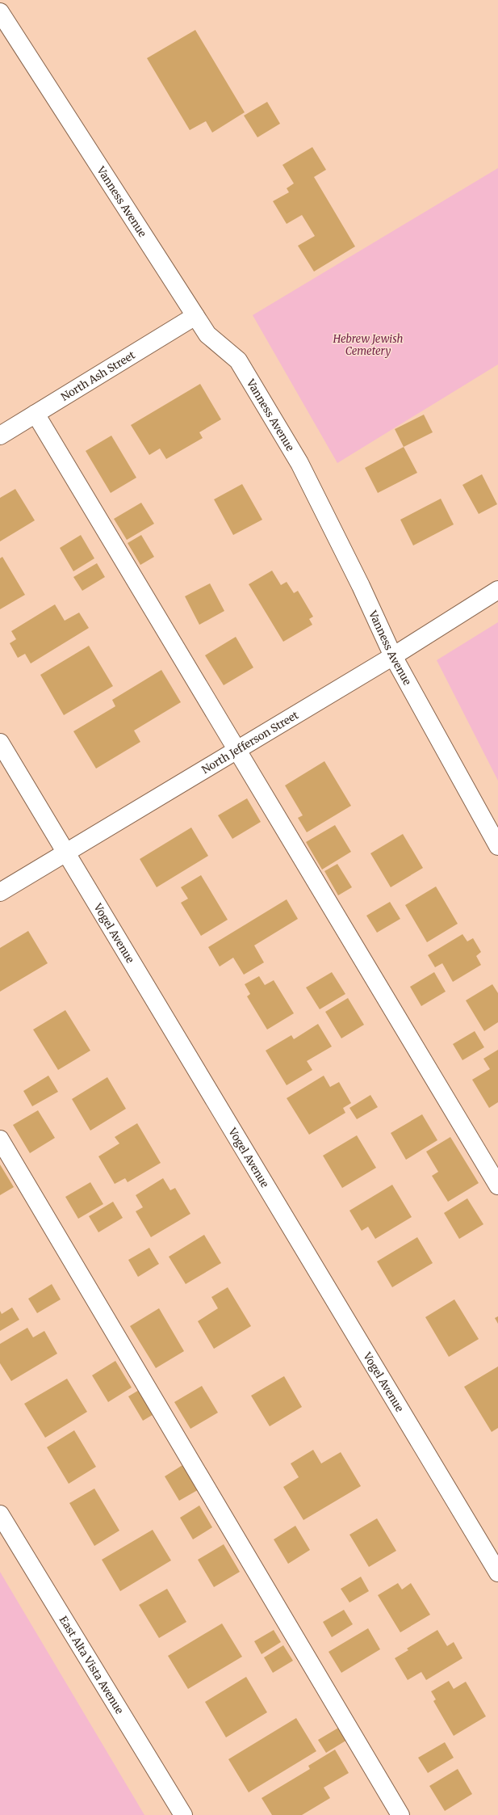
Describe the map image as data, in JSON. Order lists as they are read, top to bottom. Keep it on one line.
{"streets":{"street":["Vanness Avenue","North Ash Street","North Jefferson Street","Vogel Avenue","East Alta Vista Avenue"]},"crossings":[["Vanness Avenue","North Ash Street"],["Vanness Avenue","North Jefferson Street"],["North Jefferson Street","Vogel Avenue"]],"parks":["Hebrew Jewish Cemetery"]}
